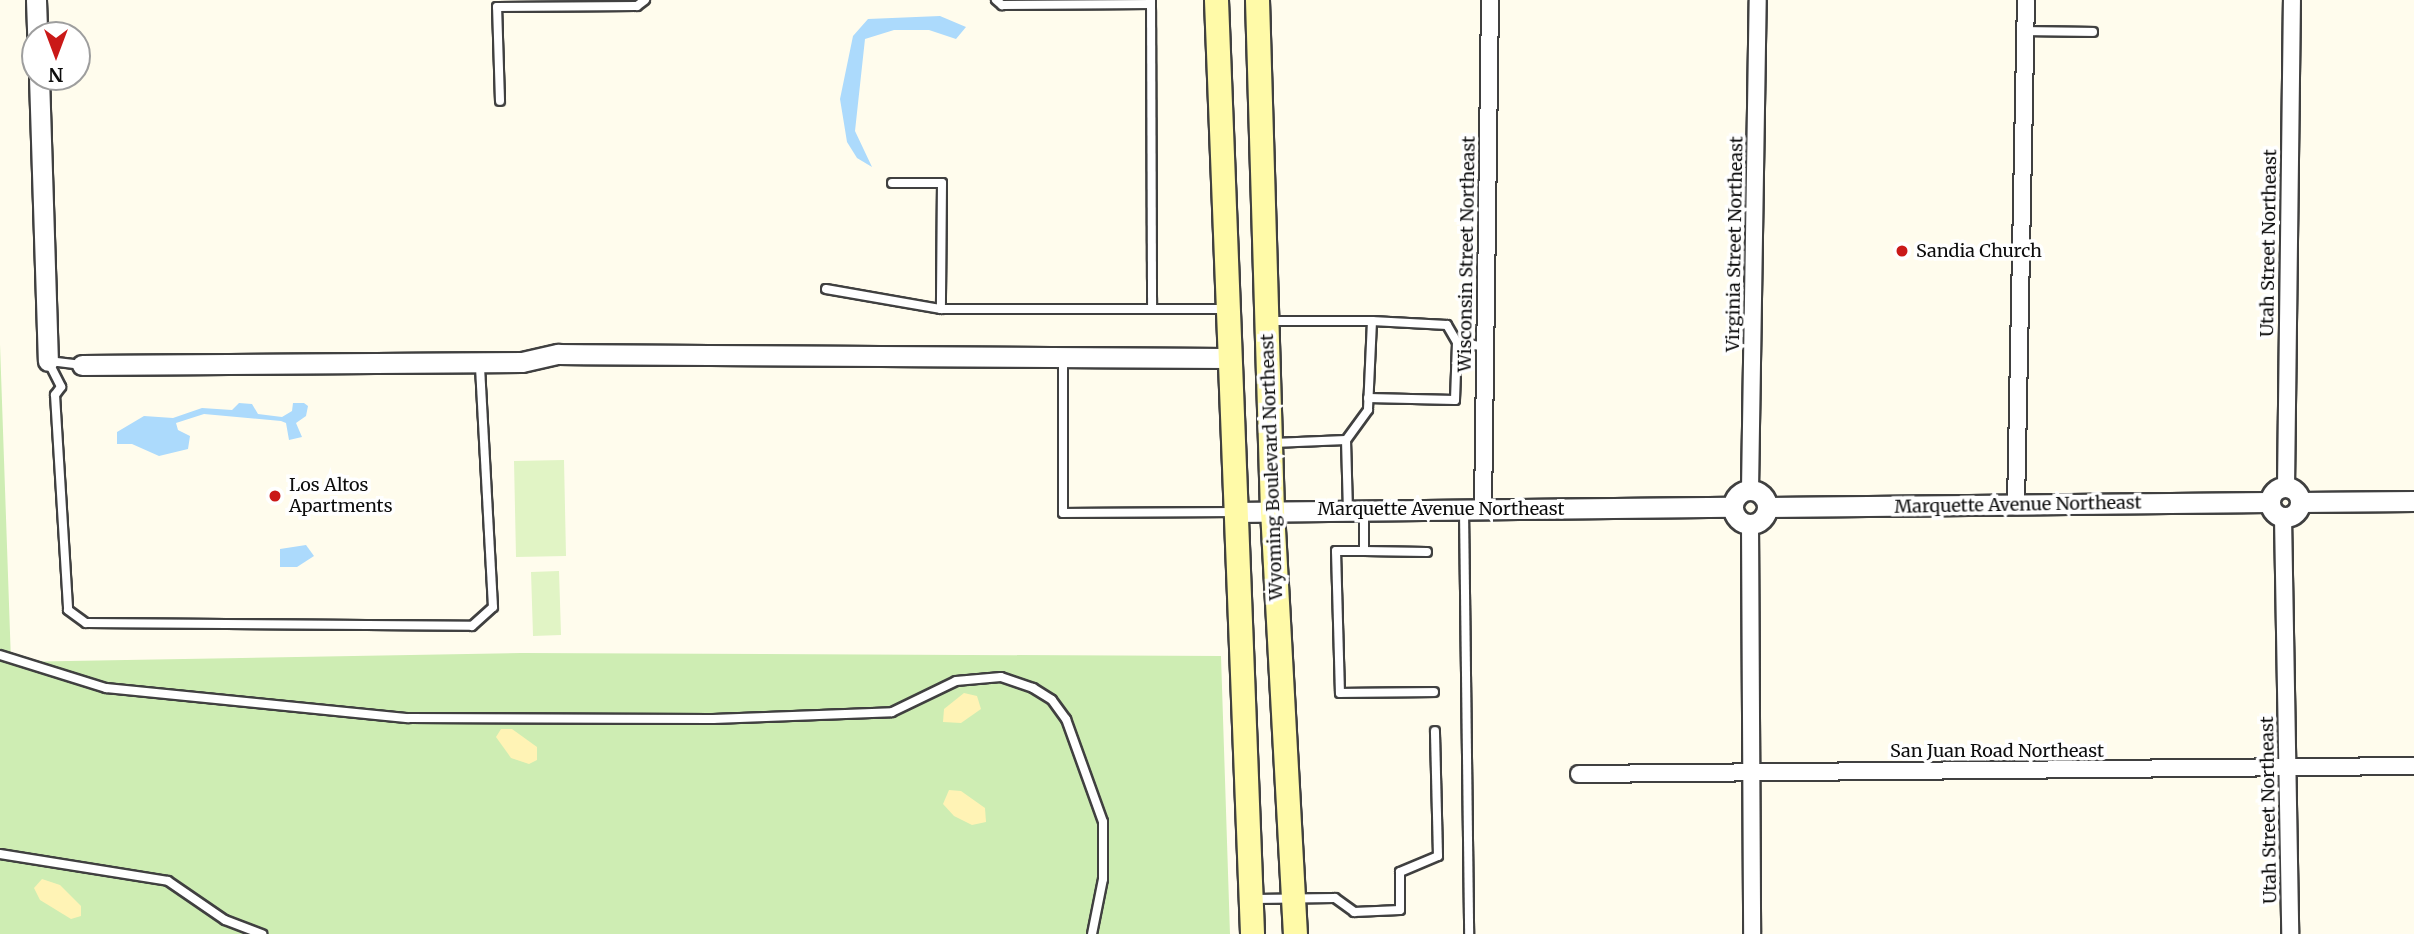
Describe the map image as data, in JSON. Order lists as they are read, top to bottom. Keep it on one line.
{"streets":{"main road":["Wyoming Boulevard Northeast"],"street":["Utah Street Northeast","Virginia Street Northeast","Wisconsin Street Northeast","Marquette Avenue Northeast","San Juan Road Northeast"]},"crossings":[["Utah Street Northeast","Marquette Avenue Northeast"],["Utah Street Northeast","San Juan Road Northeast"],["Virginia Street Northeast","Marquette Avenue Northeast"],["Wisconsin Street Northeast","Marquette Avenue Northeast"],["Wyoming Boulevard Northeast","Marquette Avenue Northeast"]],"places":["Sandia Church","Los Altos Apartments"],"north":"bottom"}
